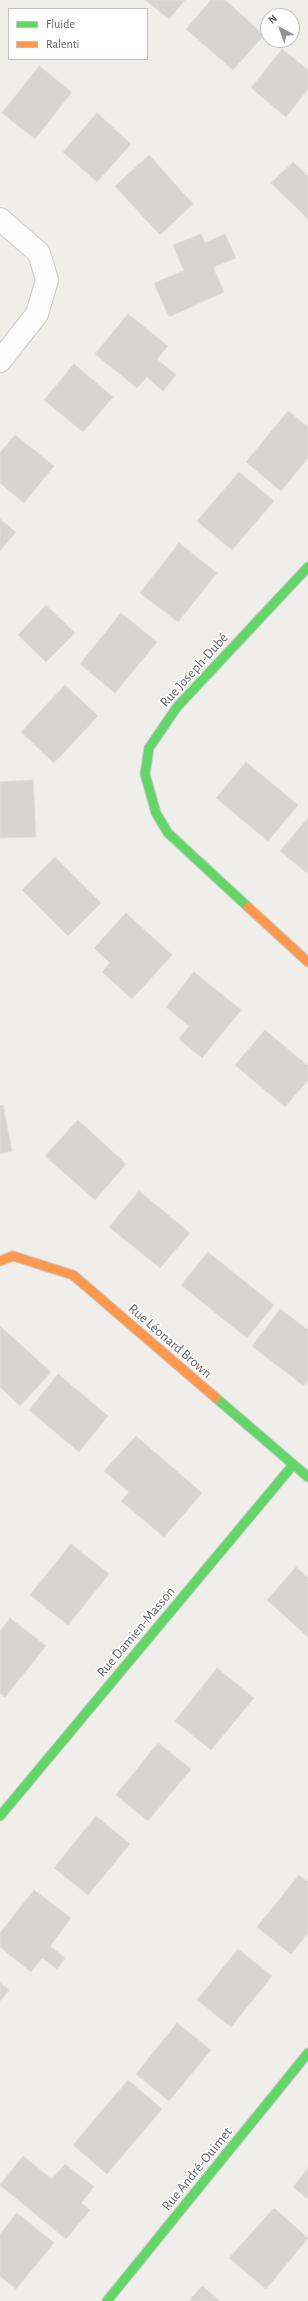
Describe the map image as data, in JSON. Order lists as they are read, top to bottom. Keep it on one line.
{"streets":{"street":["Rue Joseph-Dubé","Rue Léonard Brown","Rue Damien-Masson","Rue André-Ouimet"]},"crossings":[["Rue Léonard Brown","Rue Damien-Masson"]],"legend":["Fluide","Ralenti"],"north":"top left"}
